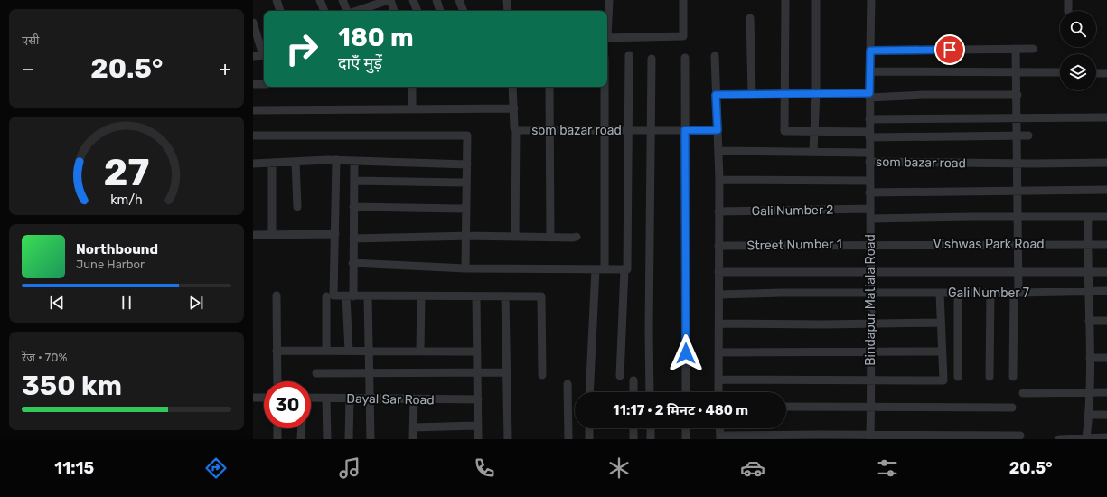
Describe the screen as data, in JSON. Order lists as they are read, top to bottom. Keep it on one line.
{"streets":{"street":["som bazar road","Gali Number 2","Vishwas Park Road","Street Number 1","Gali Number 7","Bindapur Matiala Road","Dayal Sar Road"]},"crossings":[["som bazar road","Bindapur Matiala Road"],["Gali Number 2","Bindapur Matiala Road"],["Vishwas Park Road","Street Number 1"],["Vishwas Park Road","Bindapur Matiala Road"],["Street Number 1","Bindapur Matiala Road"],["Gali Number 7","Bindapur Matiala Road"]],"page":{"tile":["एसी",["रेंज · 70%","350 km"]],"turn":["180 m","दाएँ मुड़ें"],"heat":["−","20.5°","+"],"song":["Northbound","June Harbor"],"limit":"30","trip":"11:17 · 2 मिनट · 480 m","tabs":["11:15","20.5°"],"gauge":["27","km/h"]}}
